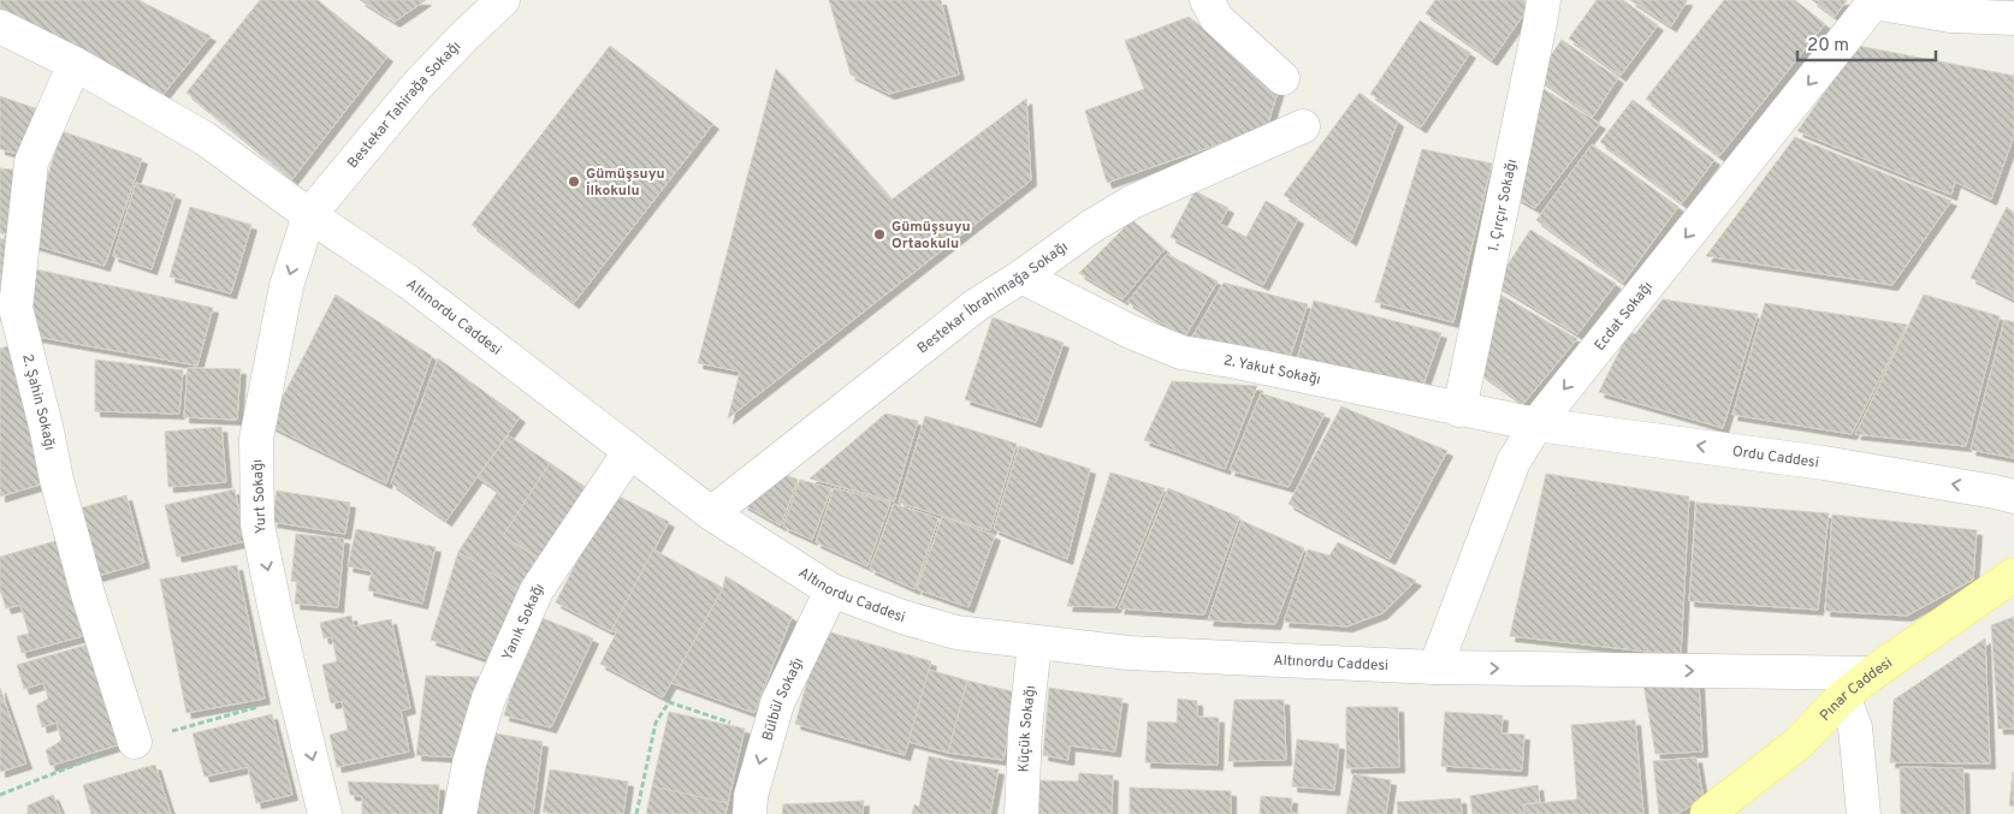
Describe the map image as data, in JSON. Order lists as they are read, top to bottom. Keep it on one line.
{"streets":{"main road":["Pınar Caddesi"],"street":["Bestekar Tahirağa Sokağı","1. Çırçır Sokağı","Bestekar İbrahimağa Sokağı","Ecdat Sokağı","Altınordu Caddesi","2. Yakut Sokağı","2. Şahin Sokağı","Ordu Caddesi","Yurt Sokağı","Yanık Sokağı","Bülbül Sokağı","Küçük Sokağı"]},"crossings":[["Bestekar Tahirağa Sokağı","Altınordu Caddesi"],["Bestekar Tahirağa Sokağı","Yurt Sokağı"],["1. Çırçır Sokağı","2. Yakut Sokağı"],["Bestekar İbrahimağa Sokağı","Altınordu Caddesi"],["Bestekar İbrahimağa Sokağı","2. Yakut Sokağı"],["Ecdat Sokağı","Altınordu Caddesi"],["Ecdat Sokağı","2. Yakut Sokağı"],["Ecdat Sokağı","Ordu Caddesi"],["Altınordu Caddesi","2. Şahin Sokağı"],["Altınordu Caddesi","Yurt Sokağı"],["Altınordu Caddesi","Yanık Sokağı"],["Altınordu Caddesi","Pınar Caddesi"],["Altınordu Caddesi","Bülbül Sokağı"],["Altınordu Caddesi","Küçük Sokağı"],["2. Yakut Sokağı","Ordu Caddesi"]],"one_way":["Ecdat Sokağı","Ordu Caddesi","Yurt Sokağı"],"places":["Gümüşsuyu İlkokulu","Gümüşsuyu Ortaokulu"],"scale_bar":"20 m"}
